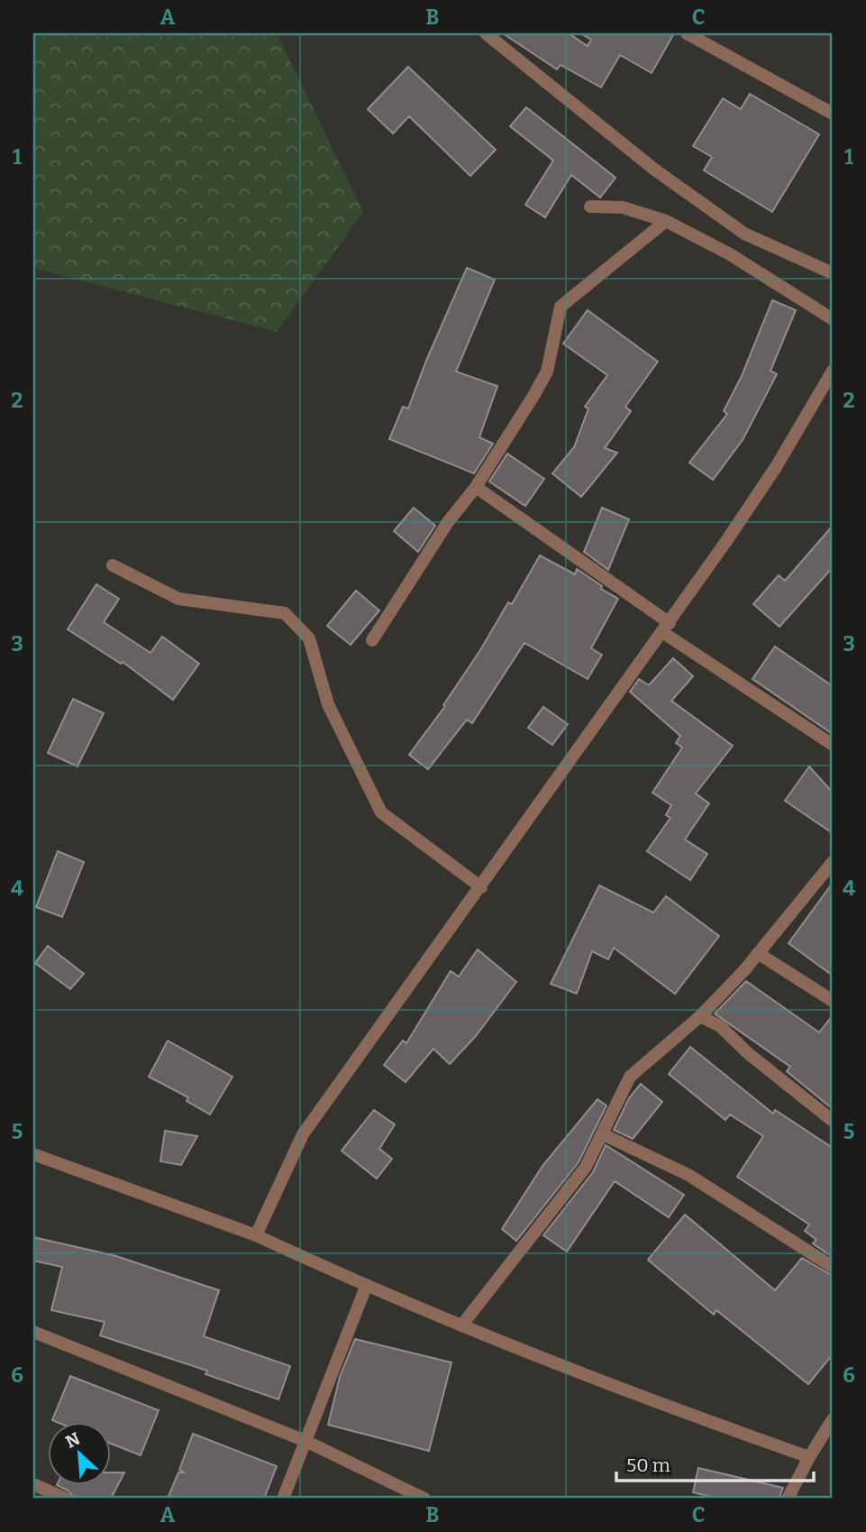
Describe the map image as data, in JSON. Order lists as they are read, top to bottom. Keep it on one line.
{"scale_bar":"50 m","north":"top left","grid":{"columns":["A","B","C"],"rows":["1","2","3","4","5","6"]}}
